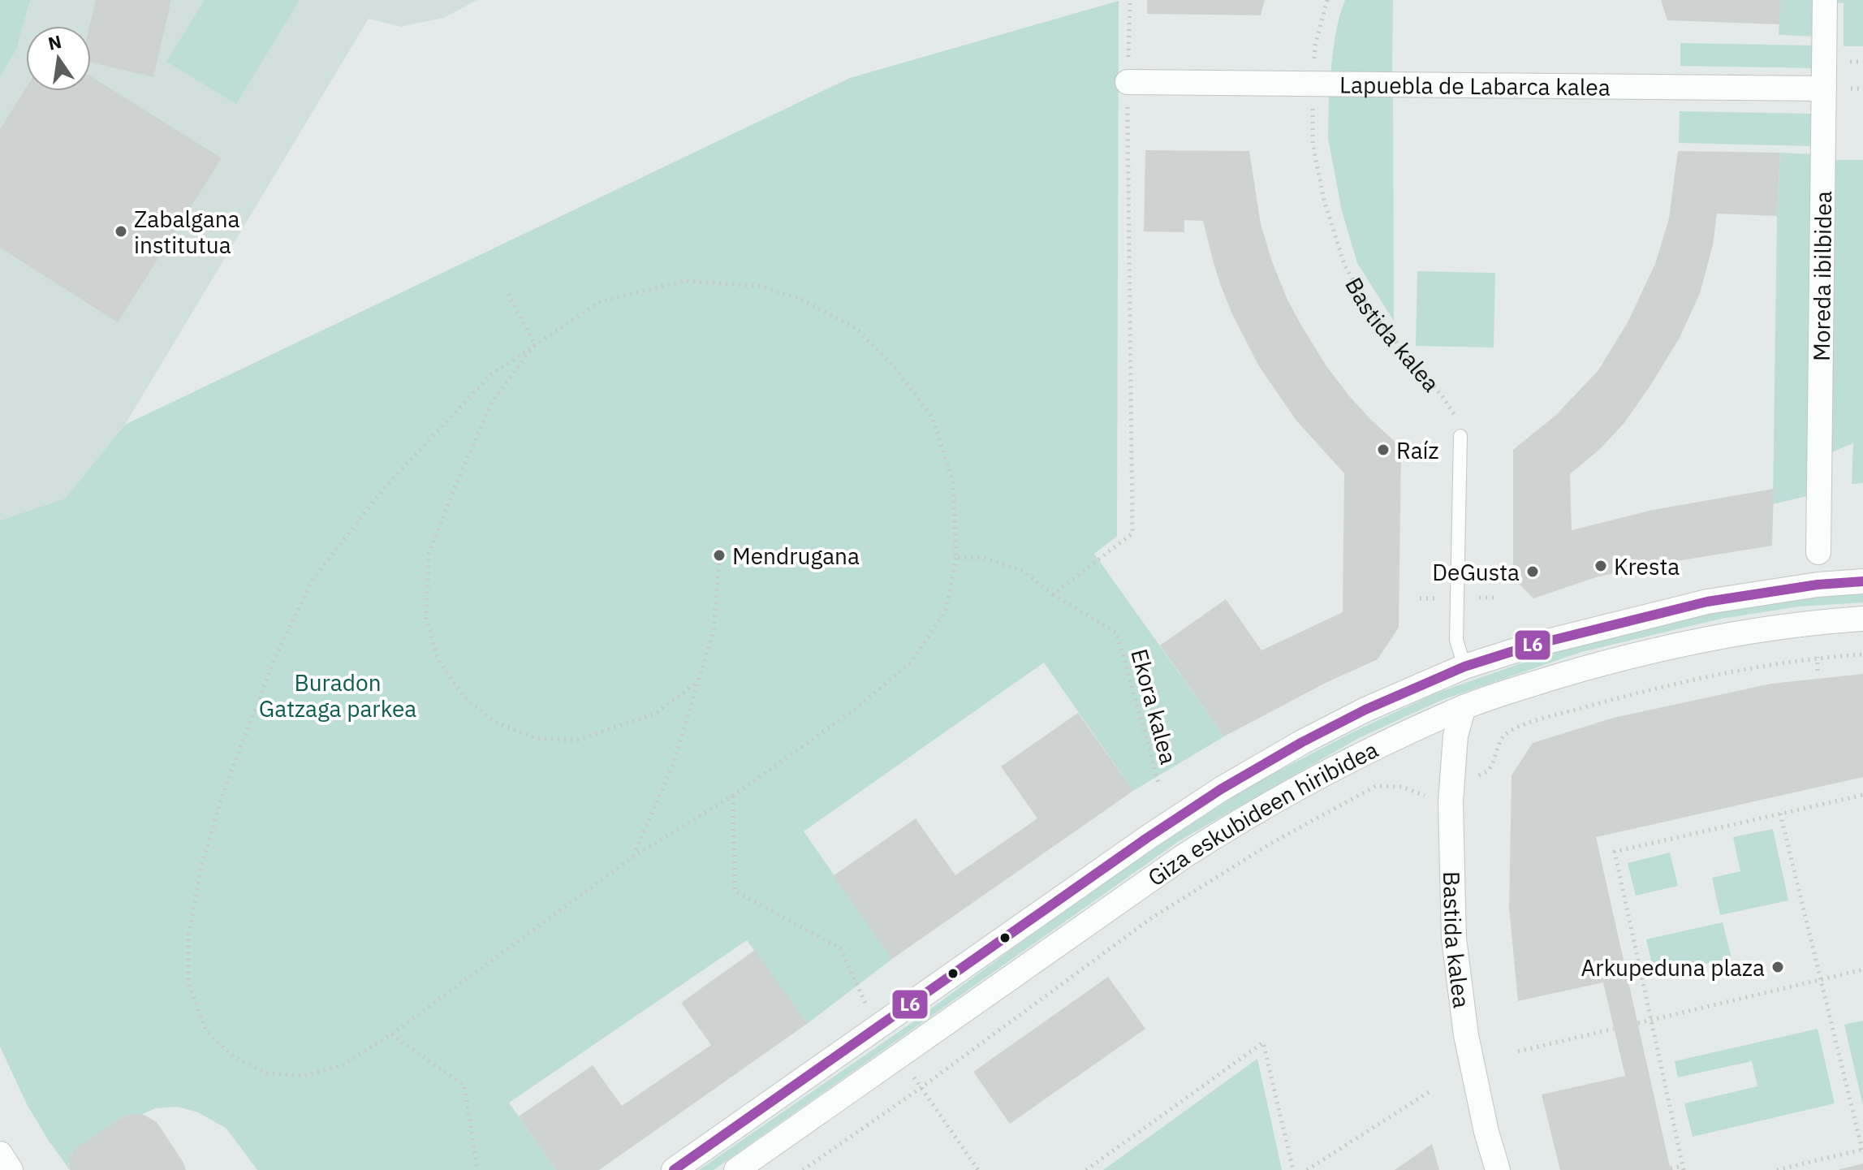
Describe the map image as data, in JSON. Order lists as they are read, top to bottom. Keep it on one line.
{"streets":{"street":["Lapuebla de Labarca kalea","Moreda ibilbidea","Bastida kalea","Giza eskubideen hiribidea"],"path":["Ekora kalea"]},"crossings":[["Lapuebla de Labarca kalea","Moreda ibilbidea"],["Lapuebla de Labarca kalea","Bastida kalea"],["Bastida kalea","Giza eskubideen hiribidea"]],"parks":["Buradon Gatzaga parkea"],"places":["Zabalgana institutua","Raíz","Mendrugana","Kresta","DeGusta","Arkupeduna plaza"],"lines":["transit line L6"],"north":"top"}
